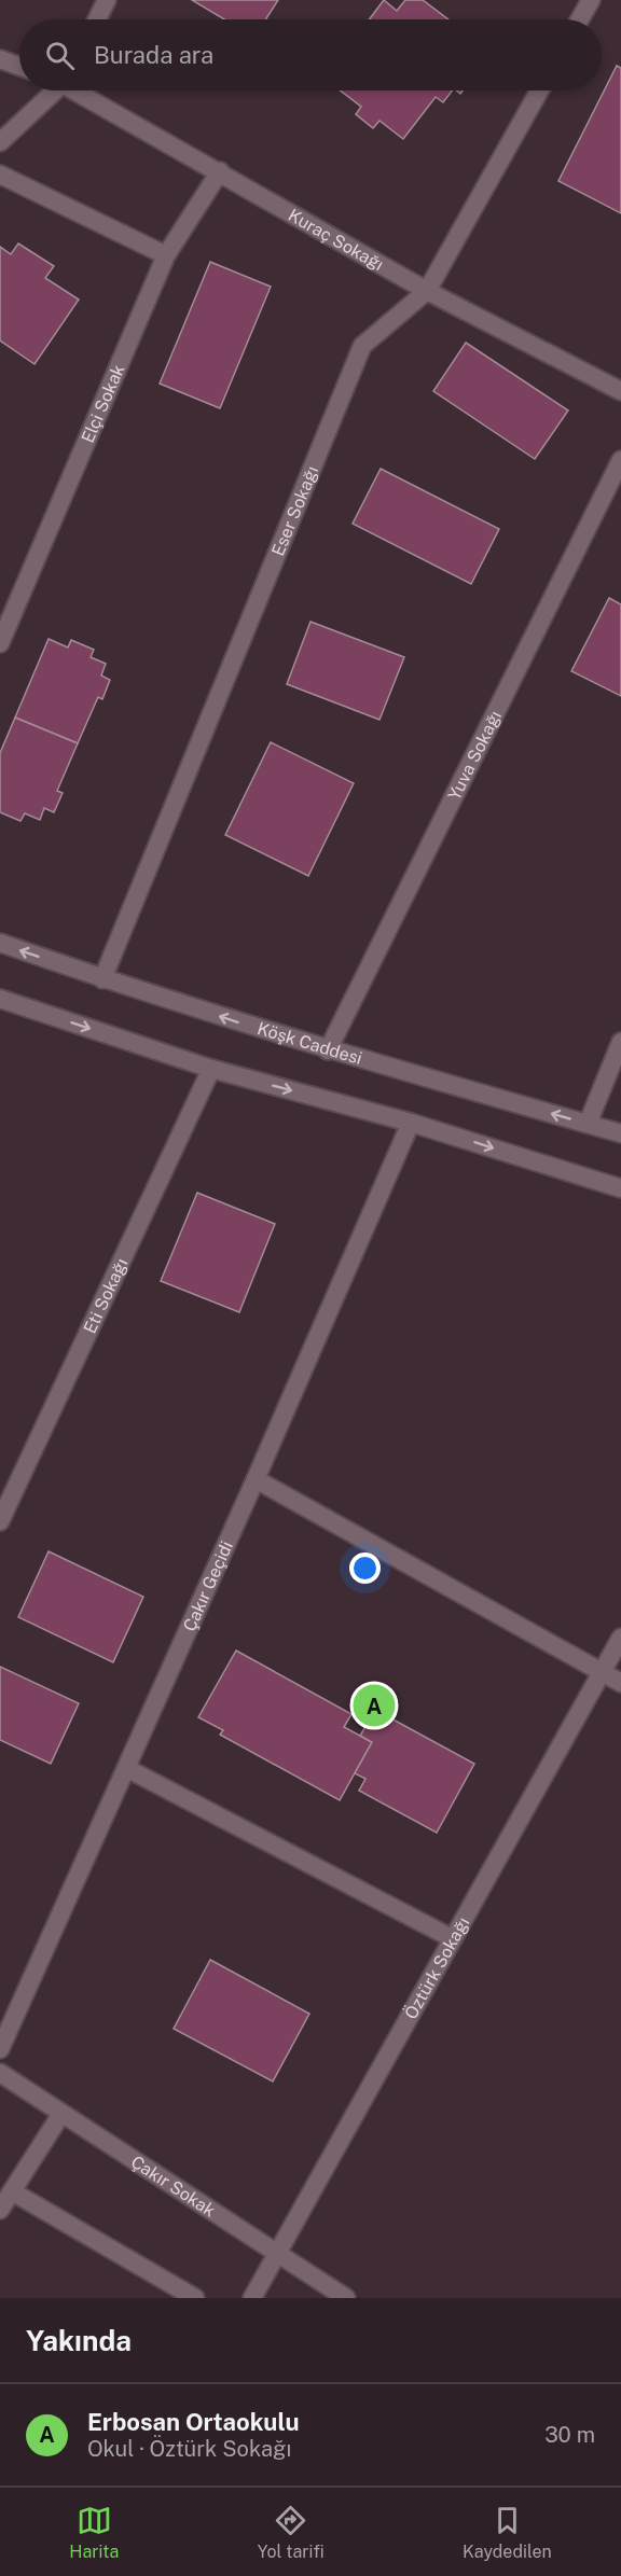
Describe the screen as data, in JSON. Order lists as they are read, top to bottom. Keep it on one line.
{"streets":{"street":["Kuraç Sokağı","Elçi Sokak","Eser Sokağı","Yuva Sokağı","Köşk Caddesi","Eti Sokağı","Çakır Geçidi","Öztürk Sokağı","Çakır Sokak"]},"crossings":[["Kuraç Sokağı","Elçi Sokak"],["Kuraç Sokağı","Eser Sokağı"],["Eser Sokağı","Köşk Caddesi"],["Yuva Sokağı","Köşk Caddesi"],["Öztürk Sokağı","Çakır Sokak"]],"page":{"search":"Burada ara","pins":"A","heading":"Yakında","list":[{"mark":"A","name":"Erbosan Ortaokulu","note":"Okul · Öztürk Sokağı","value":"30 m"}],"nav":["Harita","Yol tarifi","Kaydedilen"]}}
